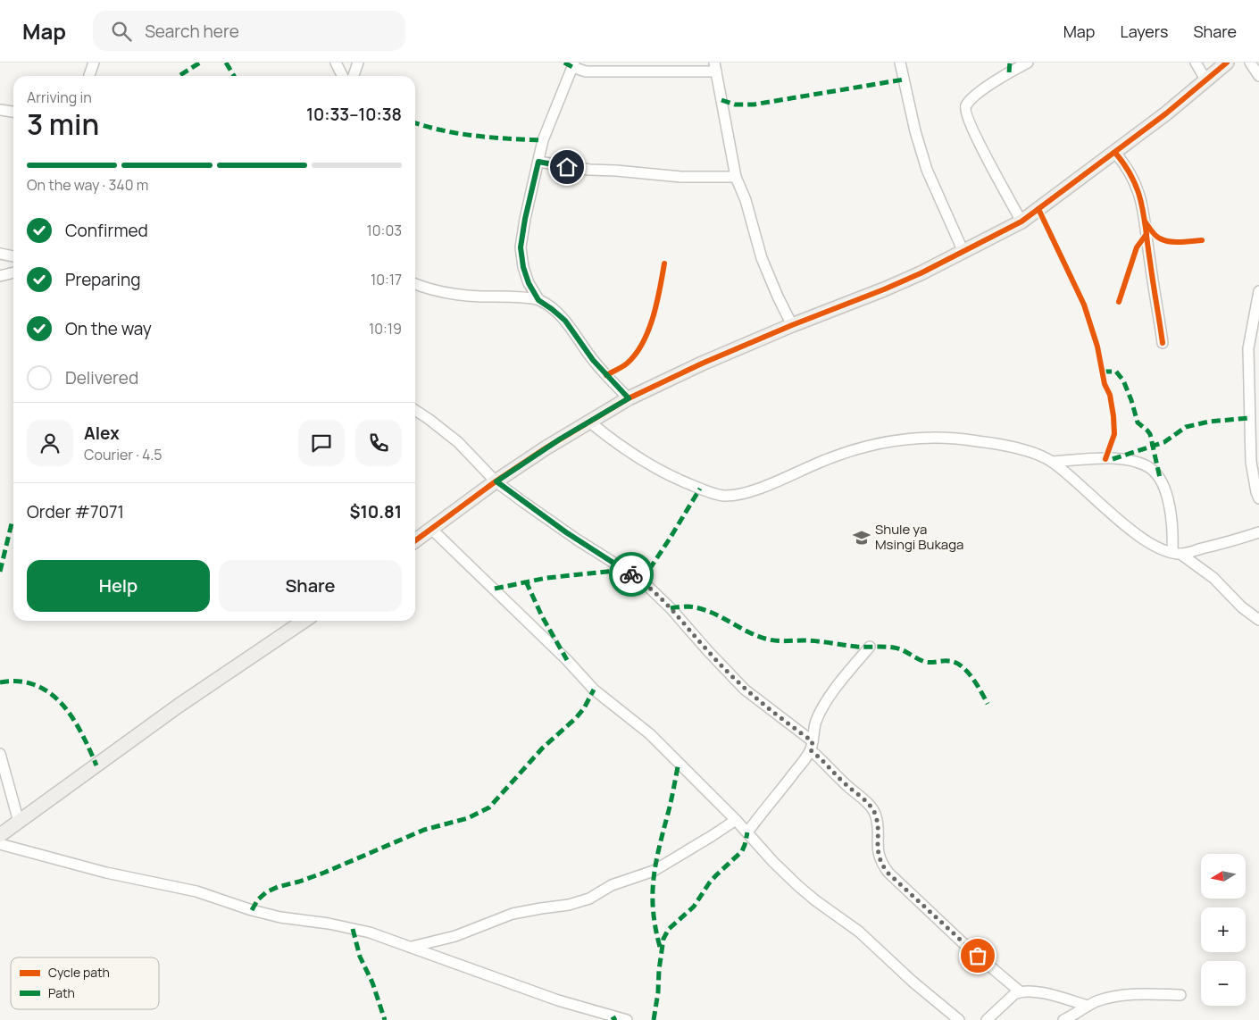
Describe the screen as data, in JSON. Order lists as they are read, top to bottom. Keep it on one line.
{"places":{"school or university":["Shule ya Msingi Bukaga"]},"legend":["Cycle path","Path"],"north":"left","page":{"header":"Map","search":"Search here","nav":["Map","Layers","Share"],"heading":["3 min","Arriving in","10:33–10:38"],"panel":["Alex","Courier · 4.5","Order #7071","$10.81"],"bar":"On the way · 340 m","list":[["Confirmed","10:03"],["Preparing","10:17"],["On the way","10:19"],"Delivered"],"buttons":["Help","Share"],"map_buttons":["+","−"]}}
